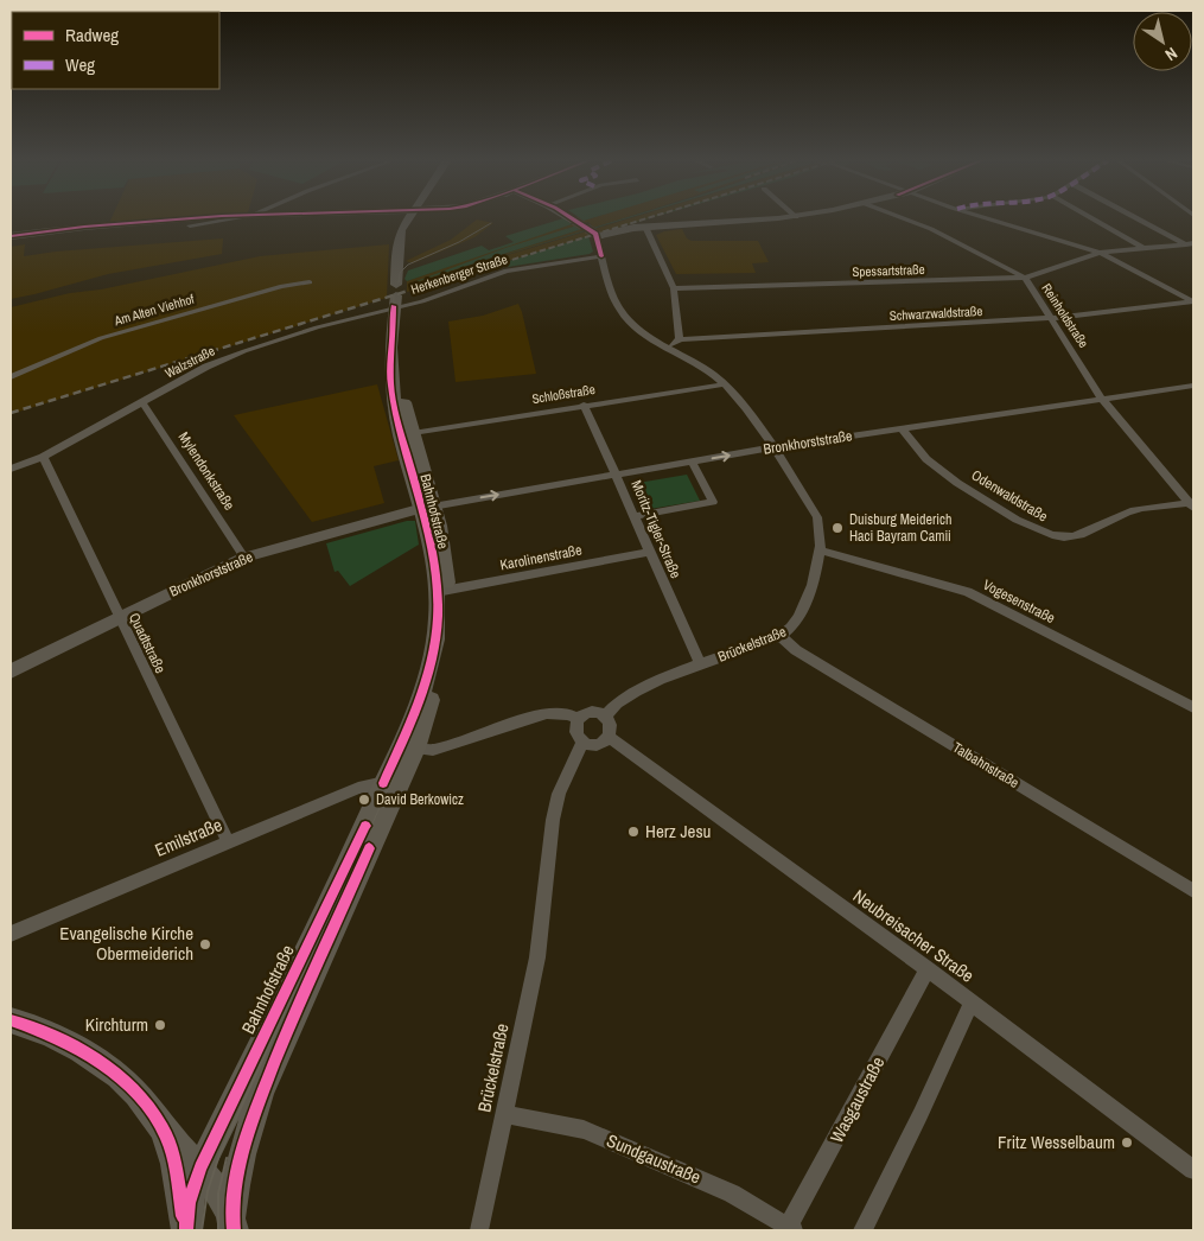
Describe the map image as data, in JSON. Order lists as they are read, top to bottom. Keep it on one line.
{"streets":{"main road":["Bahnhofstraße"],"street":["Spessartstraße","Herkenberger Straße","Am Alten Viehhof","Schwarzwaldstraße","Reinholdstraße","Walzstraße","Schloßstraße","Bronkhorststraße","Mylendonkstraße","Odenwaldstraße","Moritz-Tigler-Straße","Karolinenstraße","Vogesenstraße","Quadtstraße","Brückelstraße","Talbahnstraße","Emilstraße","Neubreisacher Straße","Wasgaustraße","Sundgaustraße"]},"crossings":[["Spessartstraße","Reinholdstraße"],["Herkenberger Straße","Walzstraße"],["Herkenberger Straße","Bahnhofstraße"],["Herkenberger Straße","Brückelstraße"],["Schwarzwaldstraße","Reinholdstraße"],["Reinholdstraße","Bronkhorststraße"],["Reinholdstraße","Odenwaldstraße"],["Walzstraße","Mylendonkstraße"],["Walzstraße","Bahnhofstraße"],["Walzstraße","Quadtstraße"],["Schloßstraße","Bahnhofstraße"],["Schloßstraße","Moritz-Tigler-Straße"],["Schloßstraße","Brückelstraße"],["Bronkhorststraße","Mylendonkstraße"],["Bronkhorststraße","Odenwaldstraße"],["Bronkhorststraße","Bahnhofstraße"],["Bronkhorststraße","Moritz-Tigler-Straße"],["Bronkhorststraße","Quadtstraße"],["Bronkhorststraße","Brückelstraße"],["Bahnhofstraße","Karolinenstraße"],["Bahnhofstraße","Emilstraße"],["Moritz-Tigler-Straße","Karolinenstraße"],["Moritz-Tigler-Straße","Brückelstraße"],["Vogesenstraße","Brückelstraße"],["Quadtstraße","Emilstraße"],["Brückelstraße","Talbahnstraße"],["Brückelstraße","Neubreisacher Straße"],["Brückelstraße","Sundgaustraße"],["Neubreisacher Straße","Wasgaustraße"],["Wasgaustraße","Sundgaustraße"]],"places":["Duisburg Meiderich Haci Bayram Camii","David Berkowicz","Herz Jesu","Evangelische Kirche Obermeiderich","Kirchturm","Fritz Wesselbaum"],"legend":["Radweg","Weg"],"north":"bottom right"}
